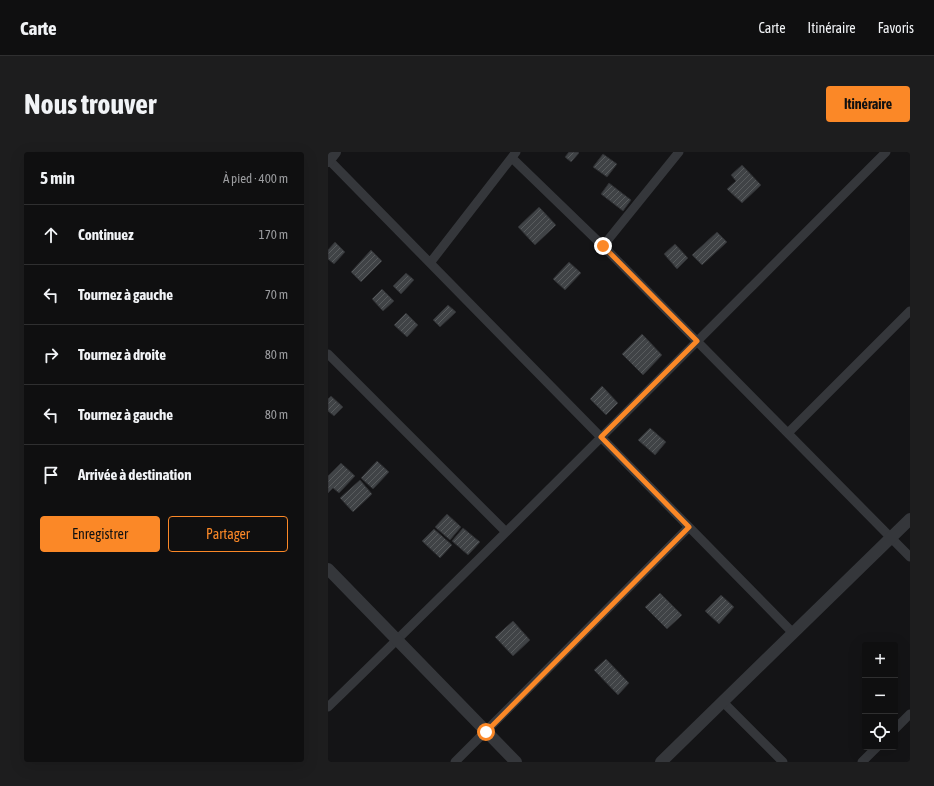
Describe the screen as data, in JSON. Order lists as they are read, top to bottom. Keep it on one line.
{"page":{"header":"Carte","nav":["Carte","Itinéraire","Favoris"],"buttons":["Itinéraire",["Enregistrer","Partager"]],"title":"Nous trouver","heading":["5 min","À pied · 400 m"],"list":[["Continuez","170 m"],["Tournez à gauche","70 m"],["Tournez à droite","80 m"],["Tournez à gauche","80 m"],"Arrivée à destination"],"map_buttons":["+","−"]}}
